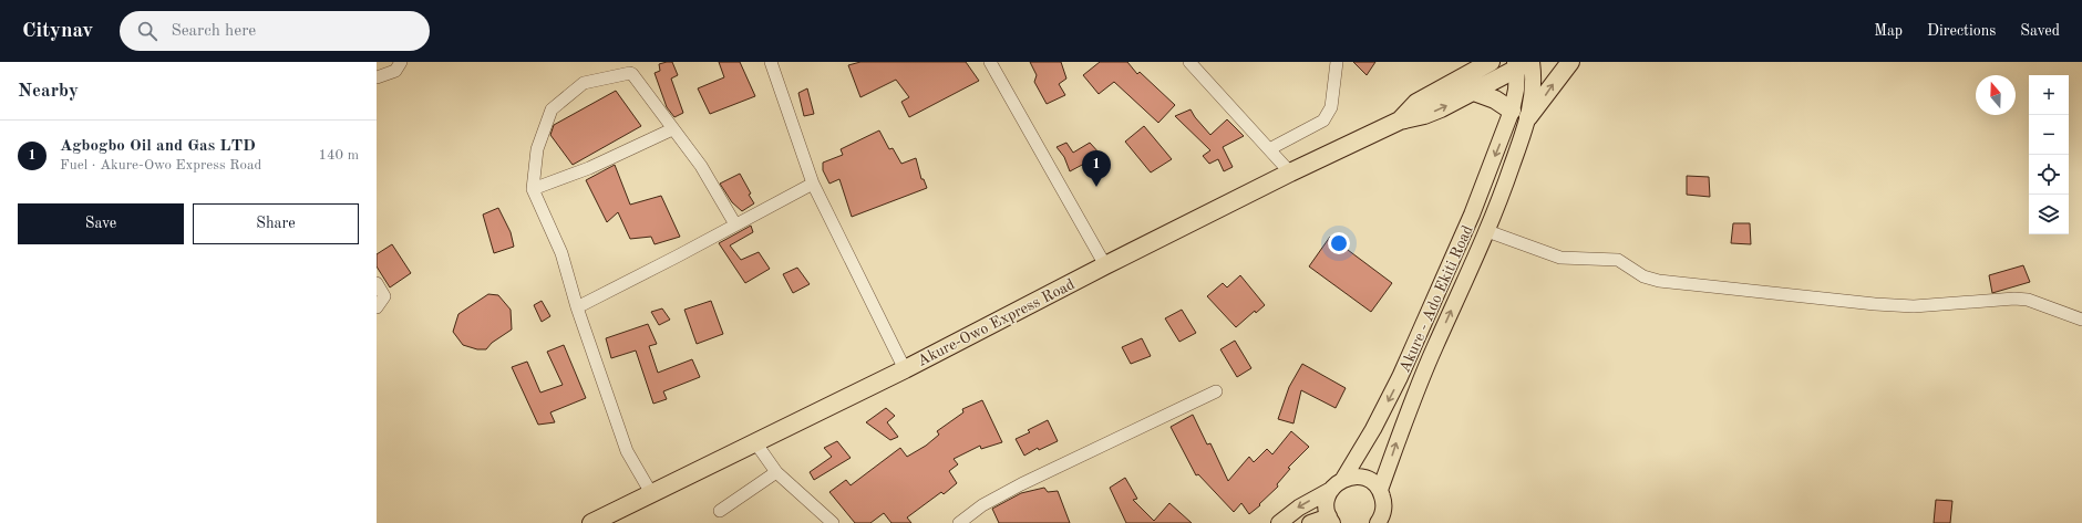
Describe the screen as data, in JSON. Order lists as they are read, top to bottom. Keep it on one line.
{"streets":{"highway":["Akure-Owo Express Road"],"main road":["Akure - Ado Ekiti Road"]},"crossings":[["Akure - Ado Ekiti Road","Akure-Owo Express Road"]],"north":"top","page":{"header":"Citynav","search":"Search here","nav":["Map","Directions","Saved"],"heading":"Nearby","map_buttons":["+","−"],"list":[{"mark":"1","name":"Agbogbo Oil and Gas LTD","note":"Fuel · Akure-Owo Express Road","value":"140 m"}],"pins":"1","buttons":["Save","Share"]}}
